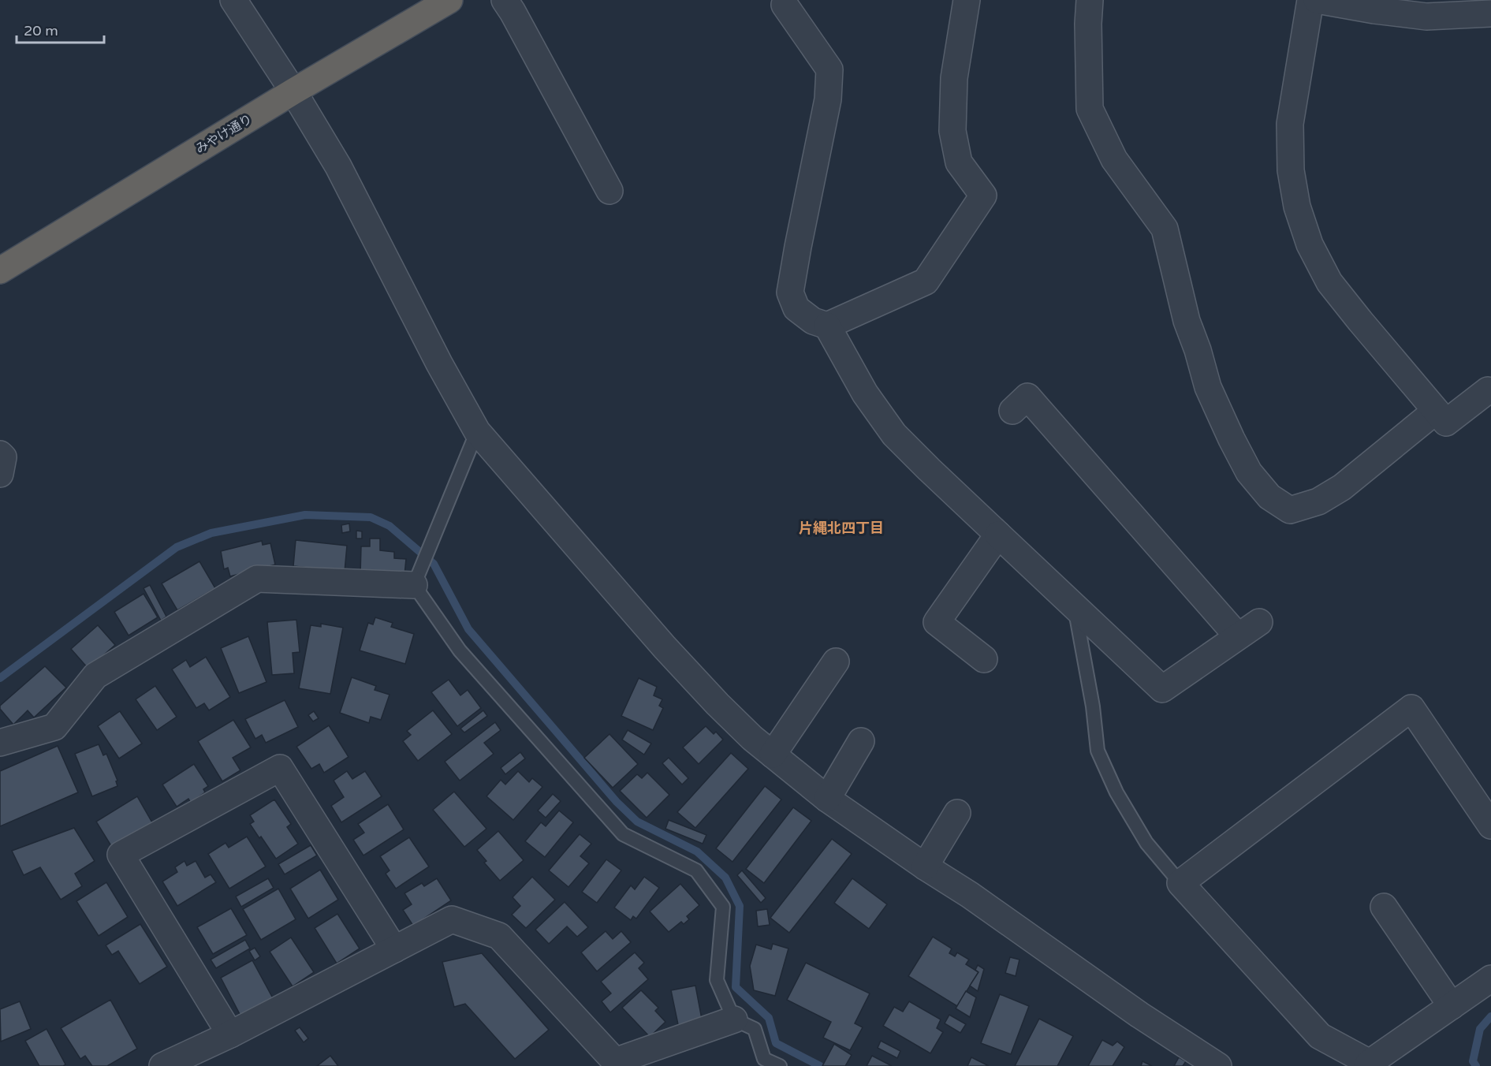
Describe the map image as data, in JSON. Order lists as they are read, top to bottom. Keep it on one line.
{"streets":{"highway":["みやけ通り"]},"districts":["片縄北四丁目"],"scale_bar":"20 m"}
